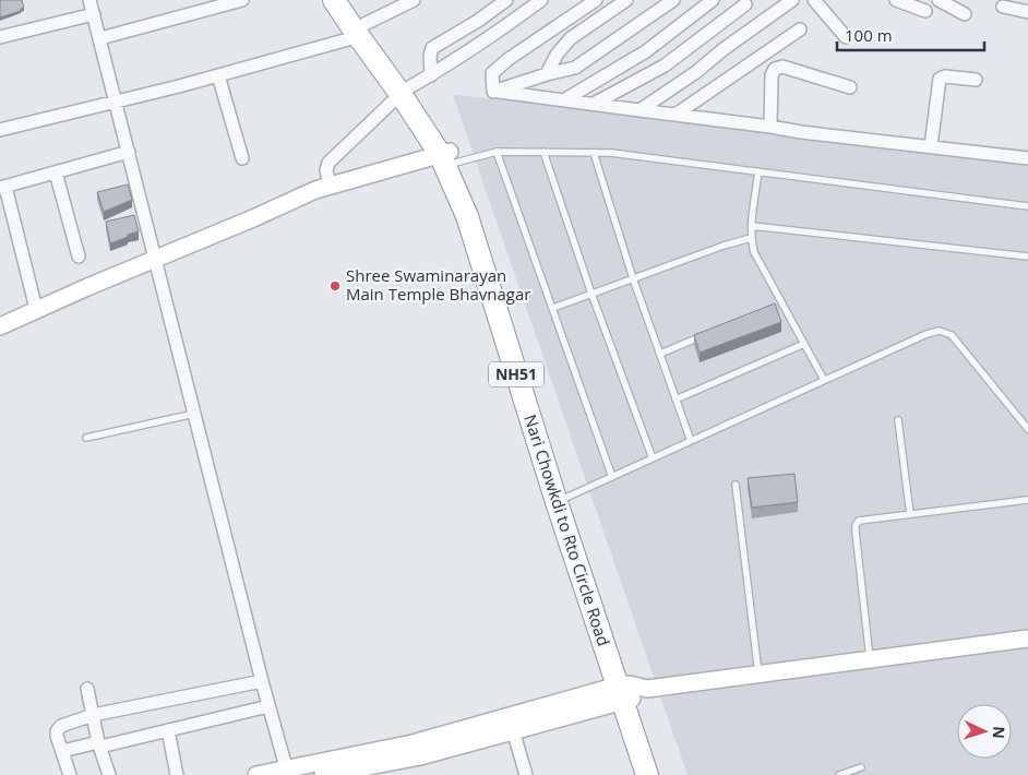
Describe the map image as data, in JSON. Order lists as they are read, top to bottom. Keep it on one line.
{"streets":{"highway":["NH51","Nari Chowkdi to Rto Circle Road"]},"crossings":[["NH51","Nari Chowkdi to Rto Circle Road"]],"places":["Shree Swaminarayan Main Temple Bhavnagar"],"scale_bar":"100 m","north":"right"}
